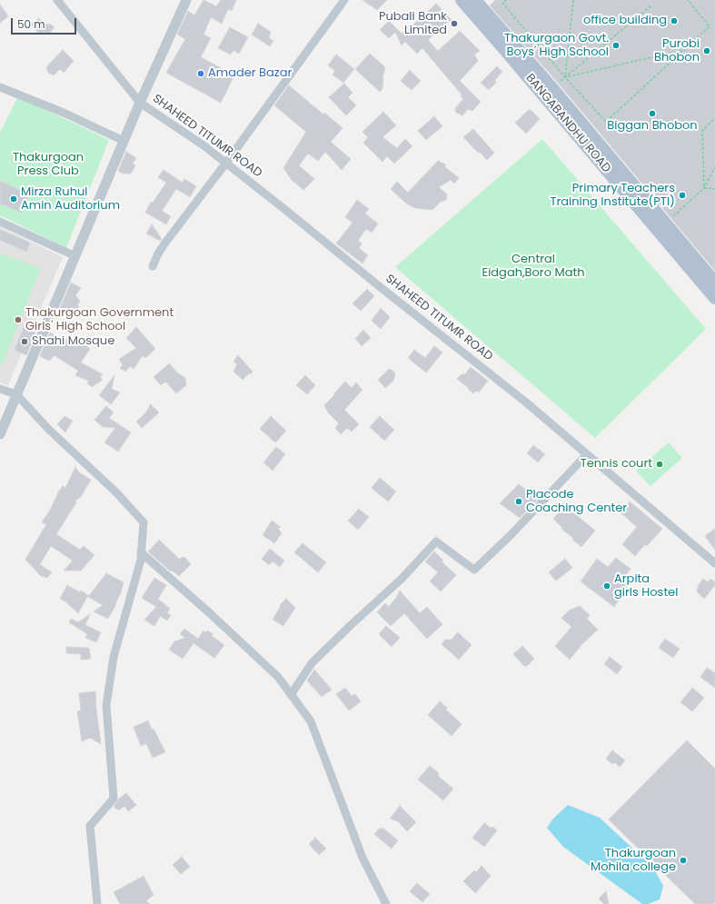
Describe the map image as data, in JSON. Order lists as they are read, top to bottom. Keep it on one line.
{"streets":{"main road":["BANGABANDHU ROAD"],"street":["SHAHEED TITUMR ROAD"]},"parks":["Thakurgoan Press Club","Central Eidgah,Boro Math"],"places":["office building","Pubali Bank Limited","Thakurgaon Govt. Boys' High School","Purobi Bhobon","Amader Bazar","Biggan Bhobon","Primary Teachers Training Institute(PTI)","Mirza Ruhul Amin Auditorium","Thakurgoan Government Girls' High School","Shahi Mosque","Tennis court","Placode Coaching Center","Arpita girls Hostel","Thakurgoan Mohila college"],"scale_bar":"50 m"}
